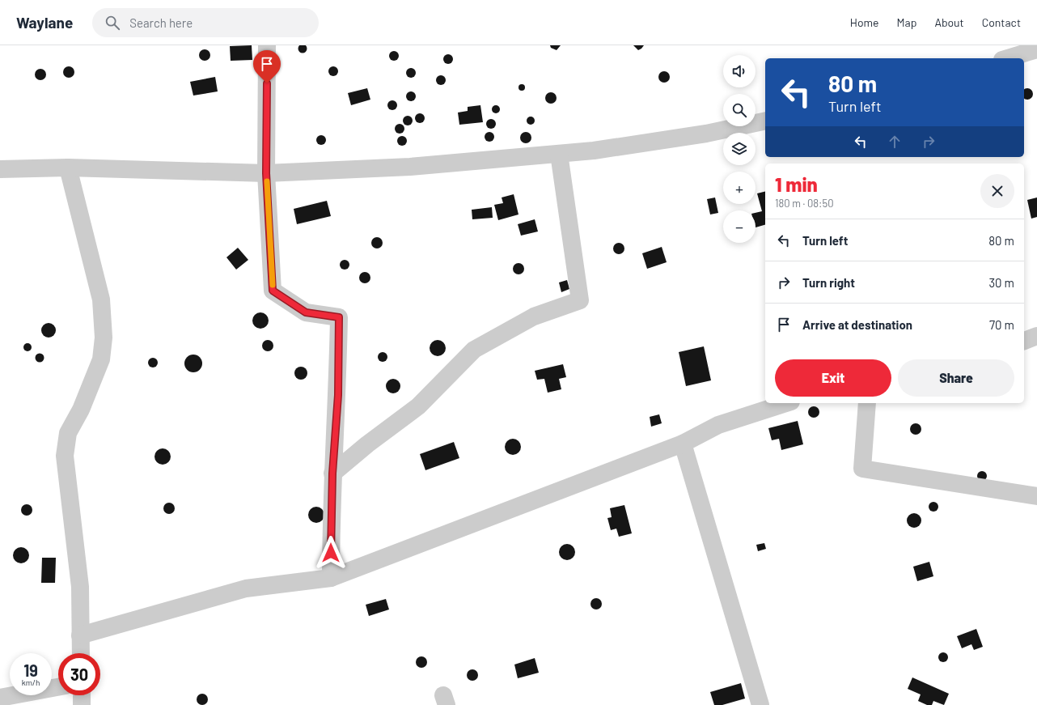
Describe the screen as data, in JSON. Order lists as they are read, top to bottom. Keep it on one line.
{"page":{"header":"Waylane","search":"Search here","nav":["Home","Map","About","Contact"],"map_buttons":["+","−"],"turn":["80 m","Turn left"],"heading":["1 min","180 m · 08:50"],"list":[{"name":"Turn left","value":"80 m"},{"name":"Turn right","value":"30 m"},{"name":"Arrive at destination","value":"70 m"}],"buttons":["Exit","Share"],"speed":"19 km/h","limit":"30"}}
